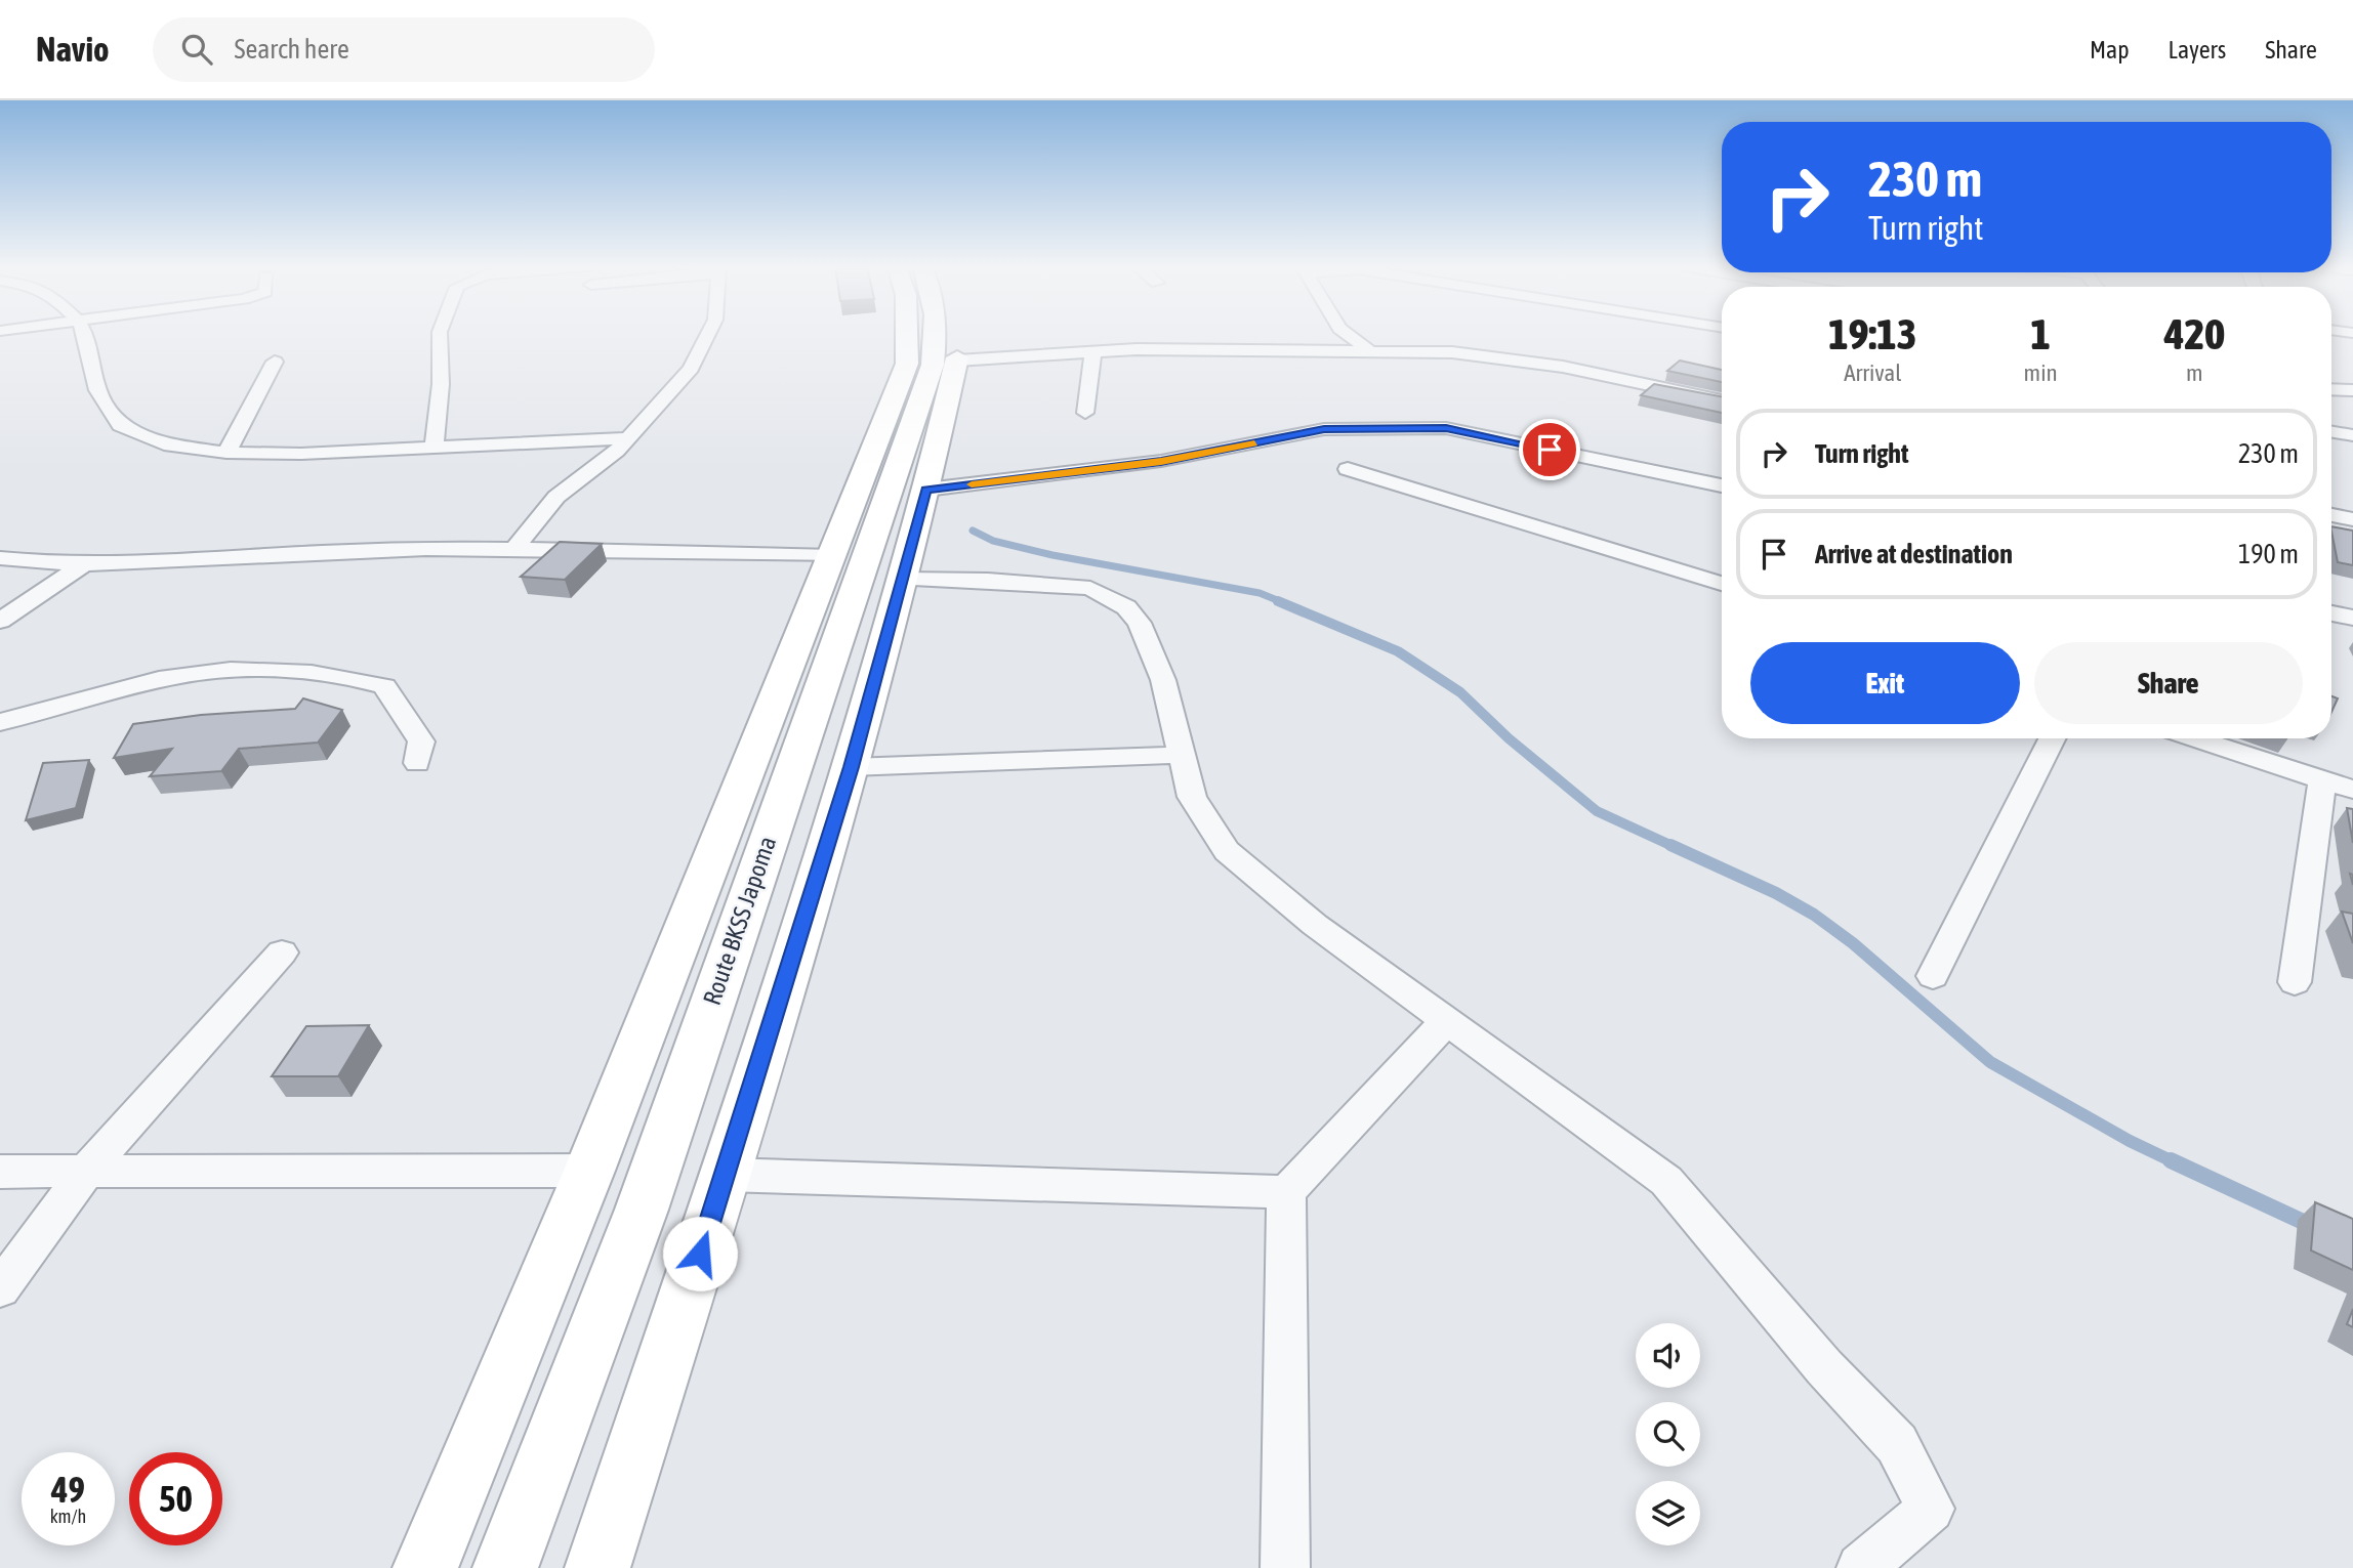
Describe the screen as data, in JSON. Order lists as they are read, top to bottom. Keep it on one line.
{"streets":{"main road":["Route BKSS Japoma"]},"page":{"header":"Navio","search":"Search here","nav":["Map","Layers","Share"],"turn":["230 m","Turn right"],"eta":["19:13","Arrival","1","min","420","m"],"list":[{"name":"Turn right","value":"230 m"},{"name":"Arrive at destination","value":"190 m"}],"buttons":["Exit","Share"],"speed":"49 km/h","limit":"50"}}
